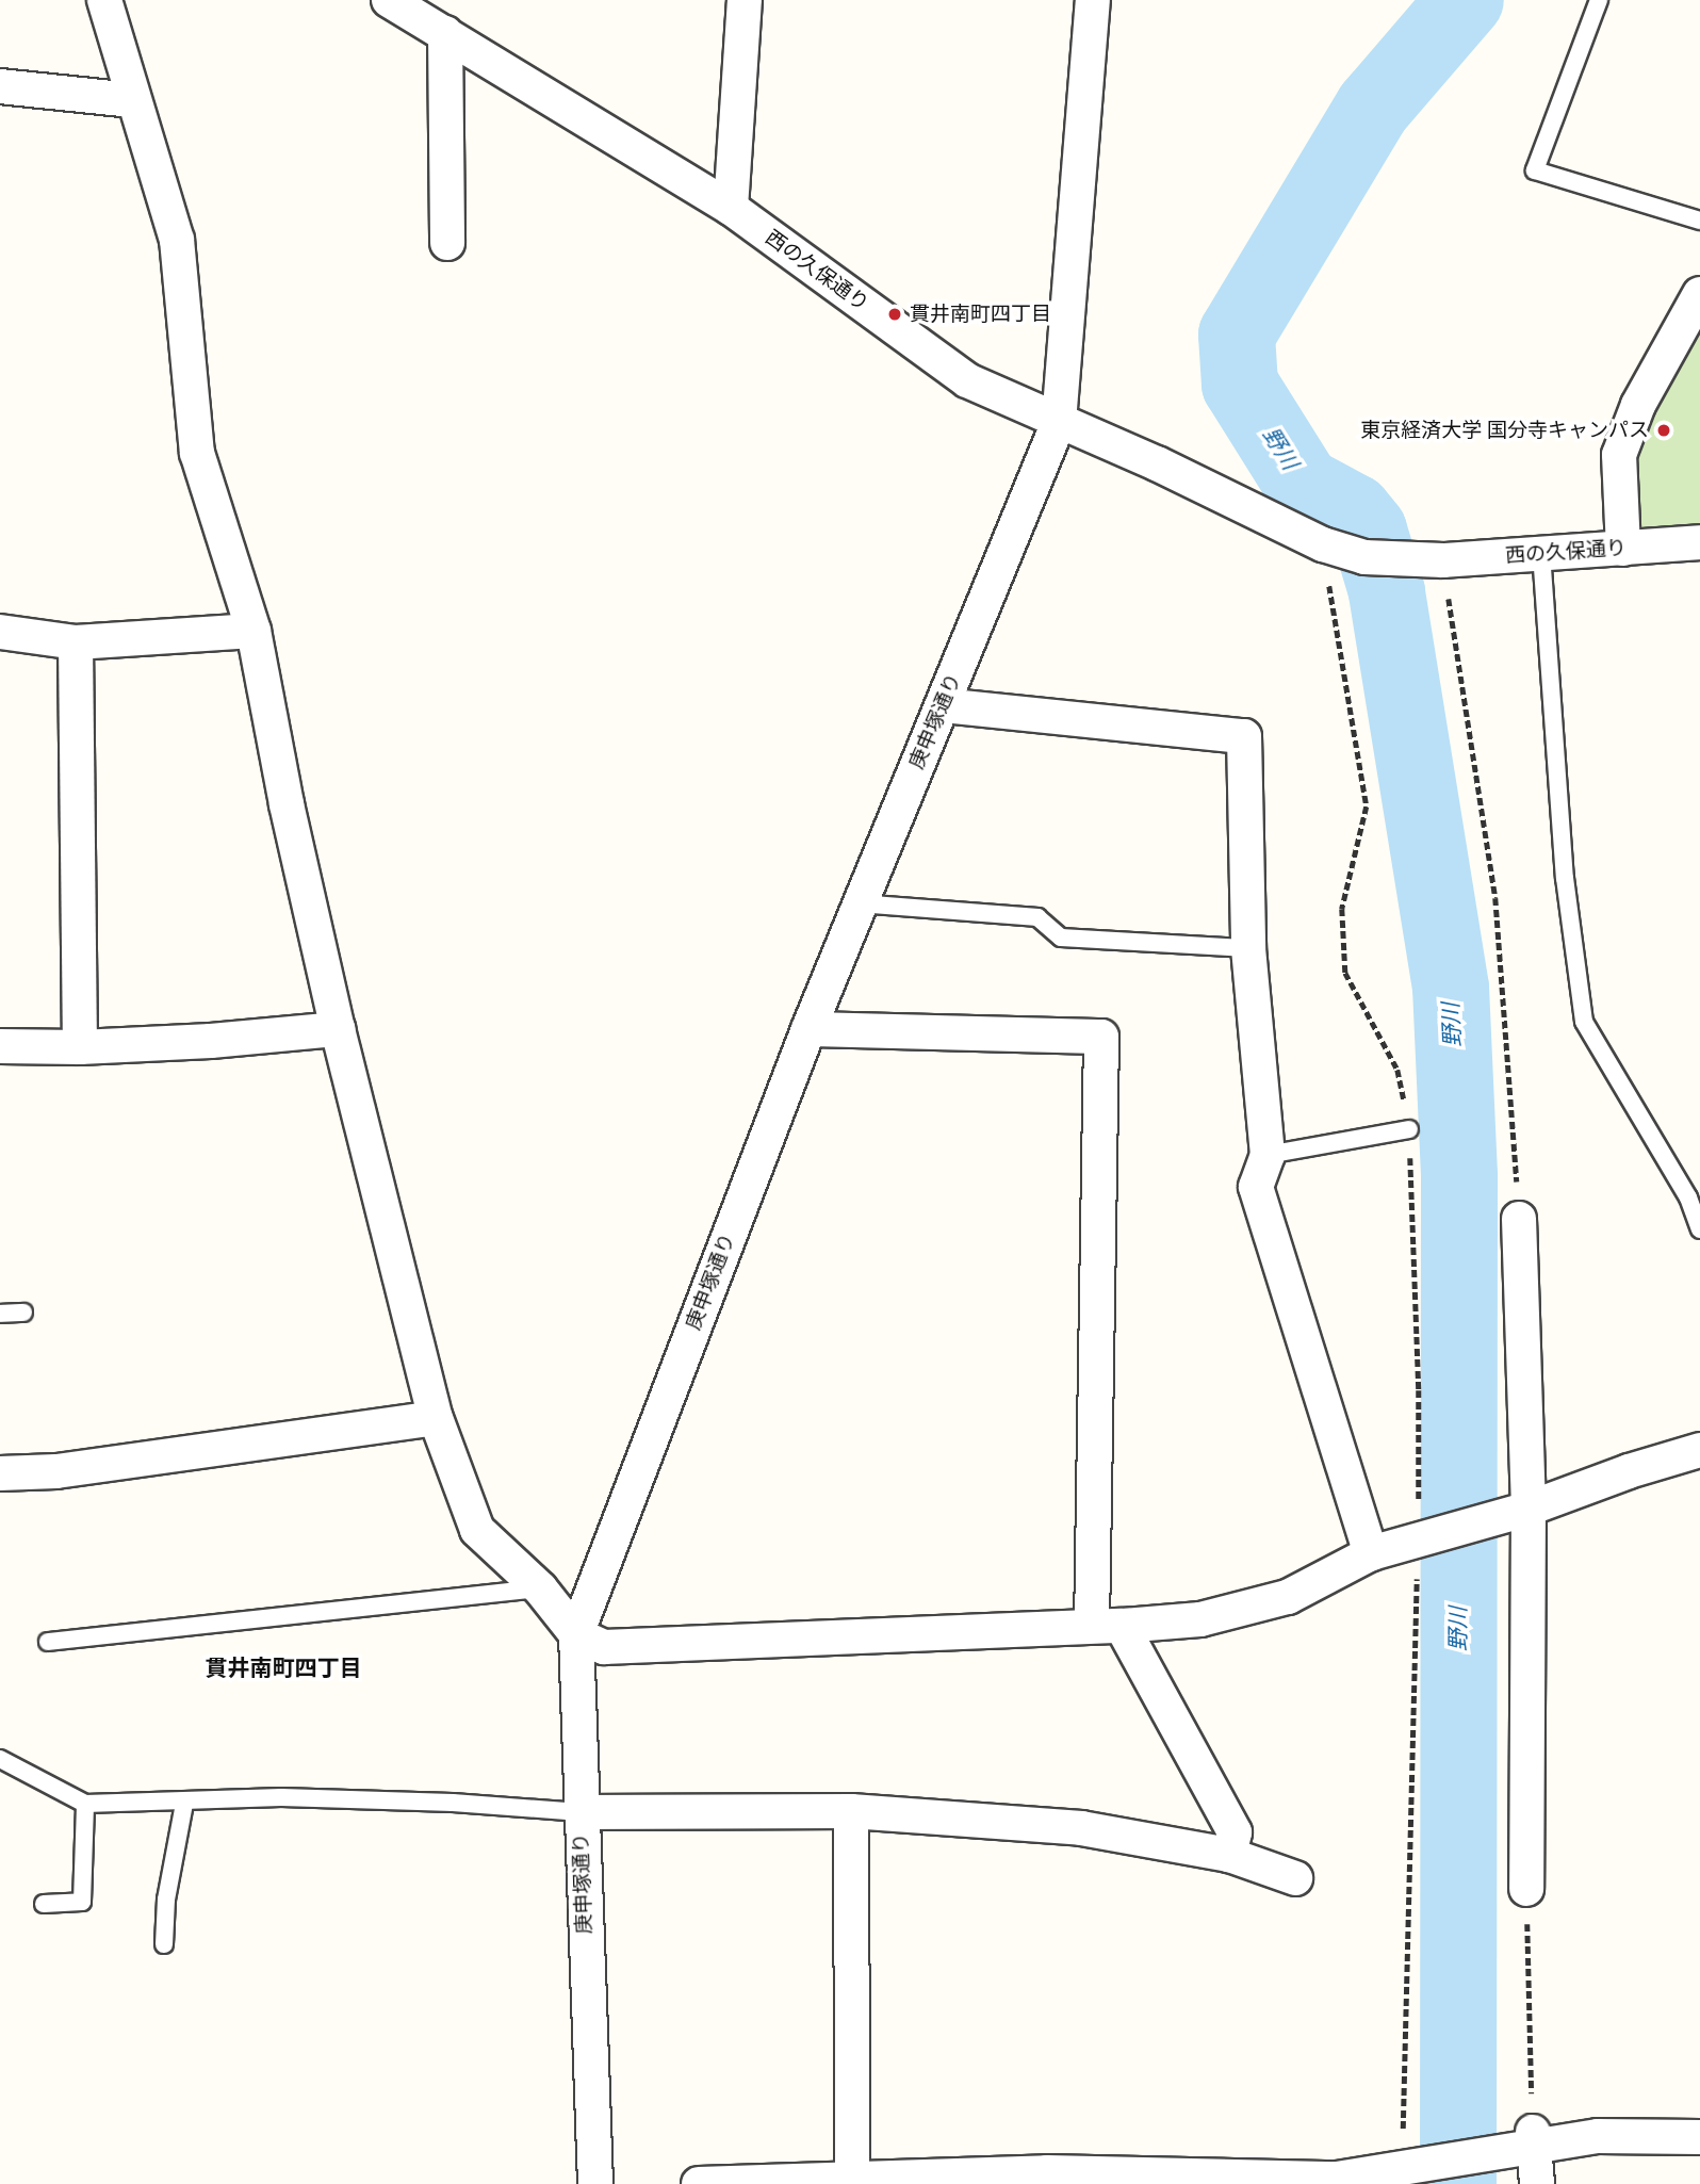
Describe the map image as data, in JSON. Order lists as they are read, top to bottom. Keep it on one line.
{"streets":{"street":["西の久保通り","庚申塚通り"]},"crossings":[["西の久保通り","庚申塚通り"]],"districts":["貫井南町四丁目"],"water":["野川"],"places":["貫井南町四丁目","東京経済大学 国分寺キャンパス"]}
